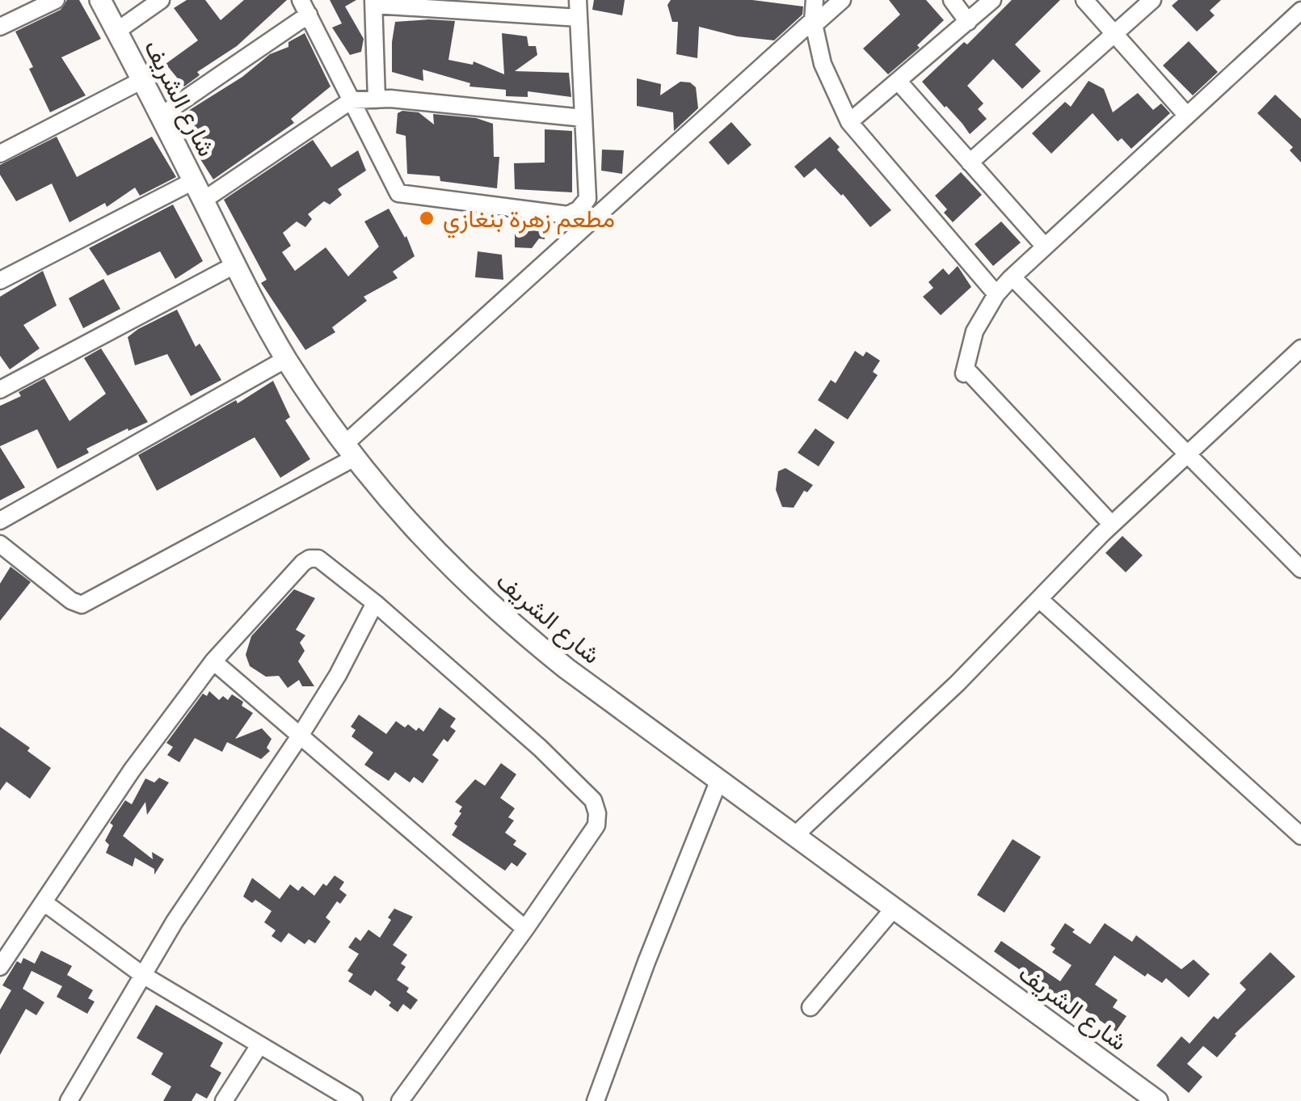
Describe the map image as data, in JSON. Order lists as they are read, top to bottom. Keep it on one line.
{"streets":{"main road":["شارع الشريف"]},"places":["مطعم زهرة بنغازي"]}
